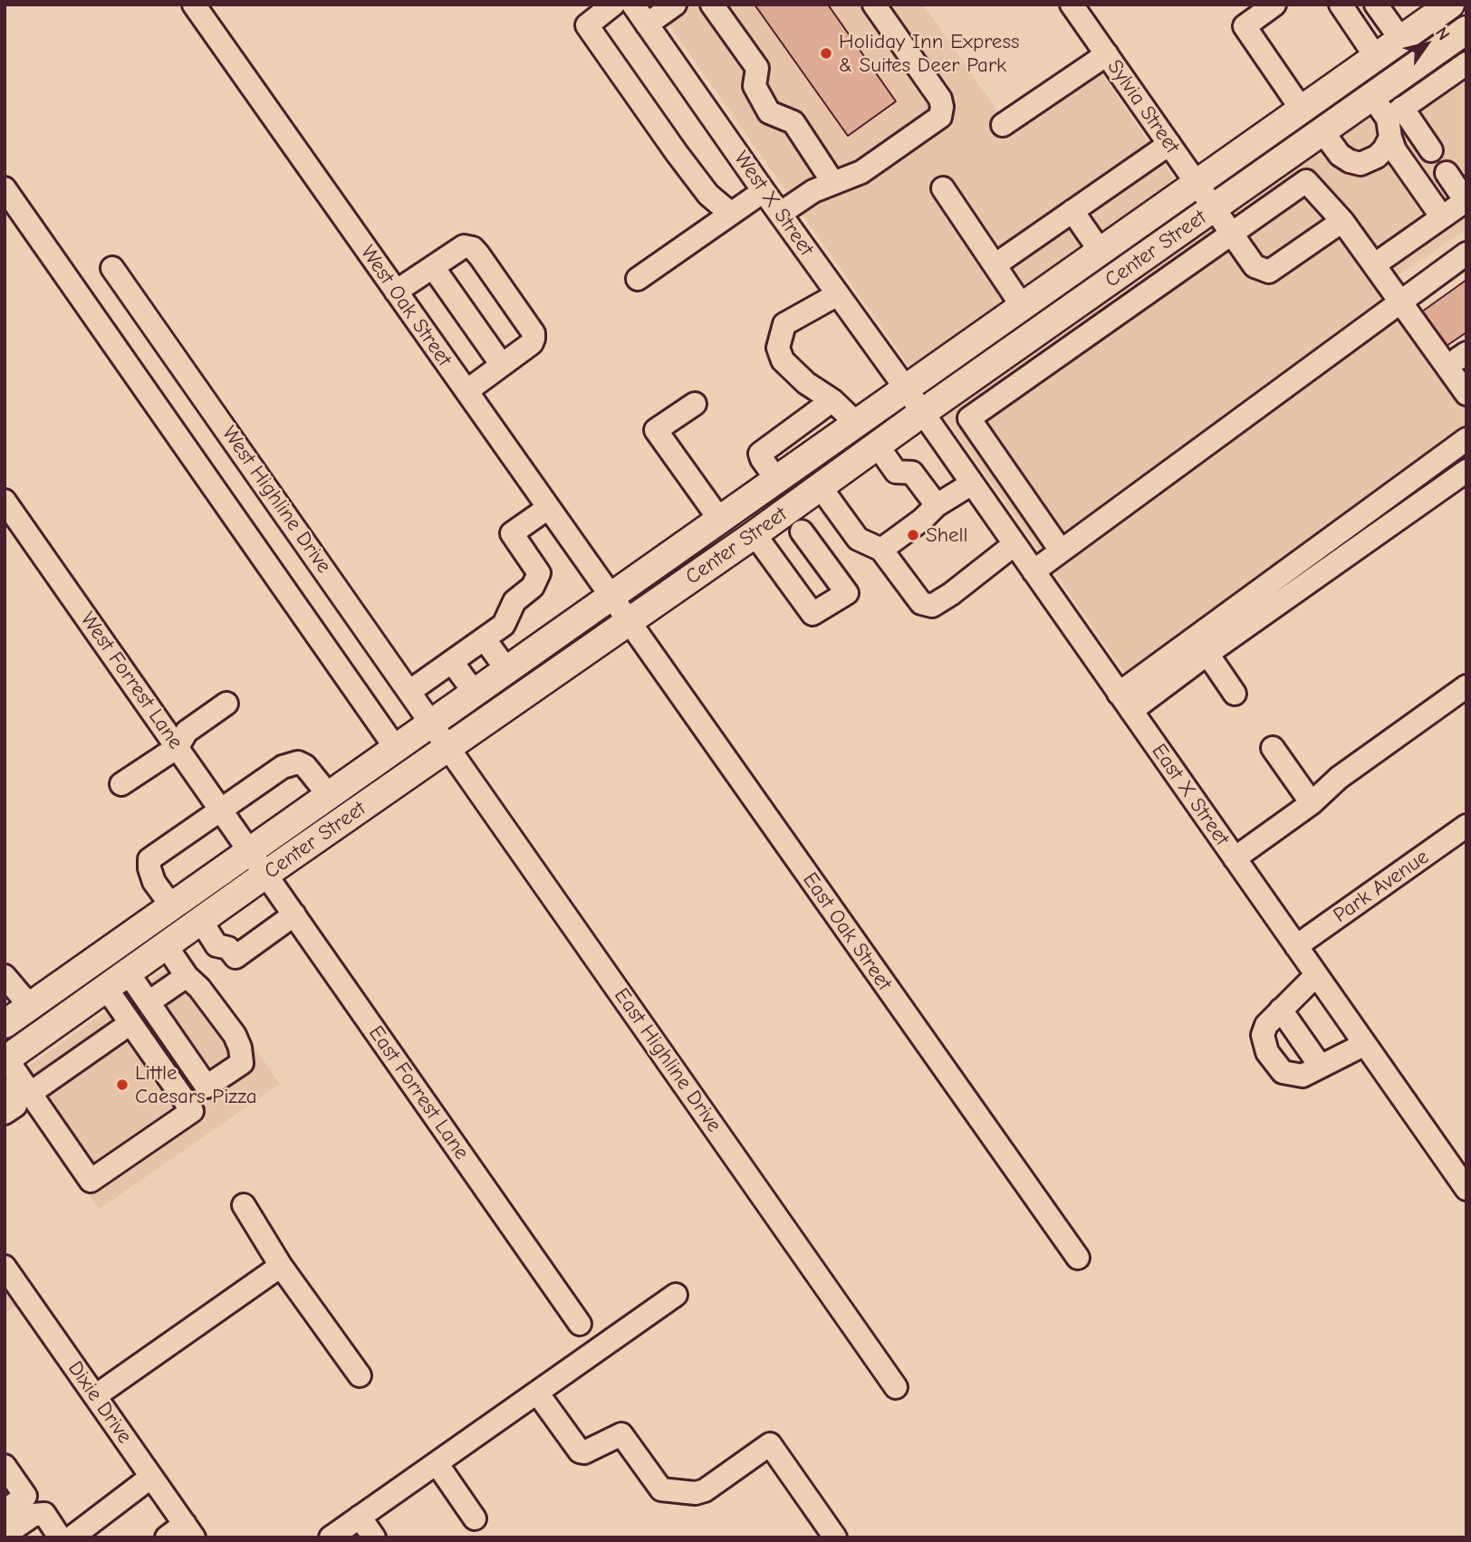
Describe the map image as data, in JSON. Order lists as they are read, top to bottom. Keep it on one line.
{"streets":{"main road":["Center Street"],"street":["Sylvia Street","West X Street","West Oak Street","West Highline Drive","West Forrest Lane","East X Street","Park Avenue","East Oak Street","East Highline Drive","East Forrest Lane","Dixie Drive"]},"crossings":[["Sylvia Street","Center Street"],["West X Street","Center Street"],["West X Street","East X Street"],["Center Street","West Oak Street"],["Center Street","West Highline Drive"],["Center Street","West Forrest Lane"],["Center Street","East X Street"],["Center Street","East Oak Street"],["Center Street","East Highline Drive"],["Center Street","East Forrest Lane"],["West Oak Street","East Oak Street"],["West Highline Drive","East Highline Drive"],["West Forrest Lane","East Forrest Lane"],["East X Street","Park Avenue"]],"places":["Holiday Inn Express & Suites Deer Park","Shell","Little Caesars Pizza"],"north":"top right"}
